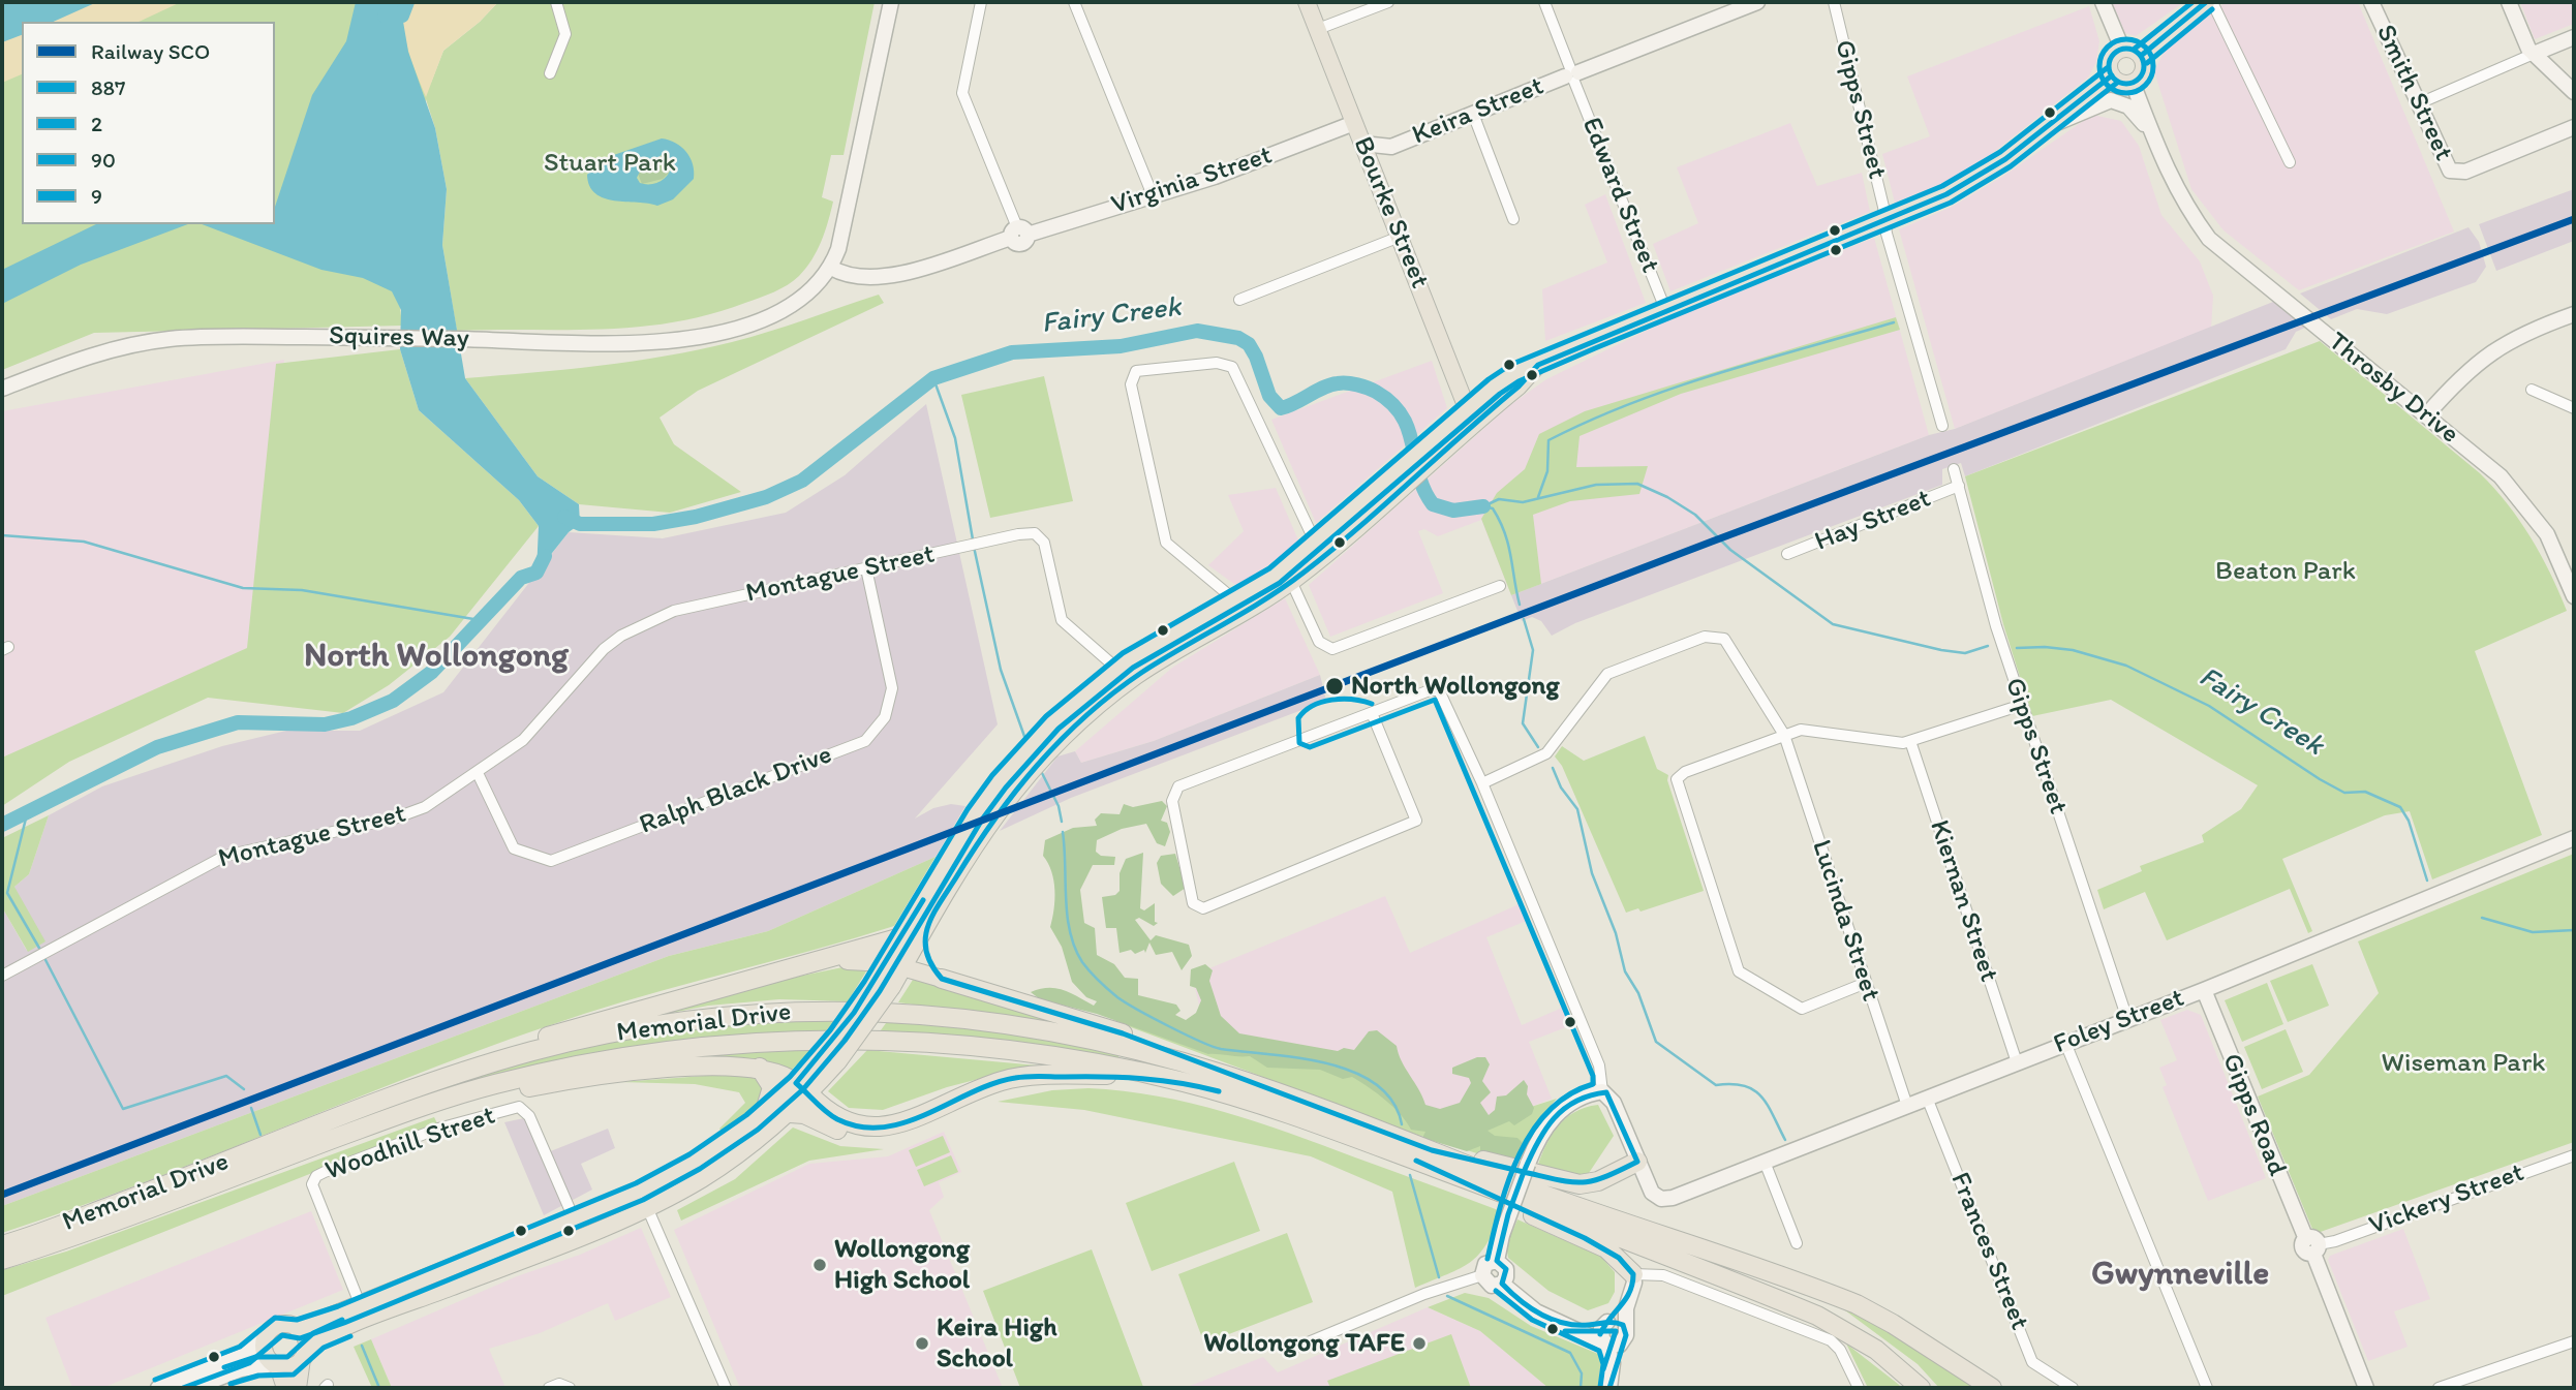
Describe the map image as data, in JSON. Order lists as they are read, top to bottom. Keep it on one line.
{"streets":{"highway":["Memorial Drive"],"main road":["Smith Street","Keira Street","Virginia Street","Bourke Street","Squires Way","Throsby Drive","Foley Street","Gipps Road"],"street":["Gipps Street","Edward Street","Hay Street","Montague Street","Ralph Black Drive","Kiernan Street","Lucinda Street","Woodhill Street","Vickery Street","Frances Street"]},"crossings":[["Gipps Street","Hay Street"],["Gipps Street","Foley Street"],["Keira Street","Edward Street"],["Keira Street","Bourke Street"],["Virginia Street","Bourke Street"],["Virginia Street","Squires Way"],["Montague Street","Ralph Black Drive"],["Kiernan Street","Foley Street"],["Lucinda Street","Foley Street"],["Foley Street","Gipps Road"],["Foley Street","Frances Street"],["Gipps Road","Vickery Street"]],"districts":["North Wollongong","Gwynneville"],"water":["Fairy Creek"],"parks":["Stuart Park","Beaton Park","Wiseman Park"],"places":["North Wollongong","Wollongong High School","Keira High School","Wollongong TAFE"],"lines":["transit line 887","transit line 90","transit line 2","rail line SCO","transit line 9"],"legend":["Railway SCO","887","2","90","9"]}
